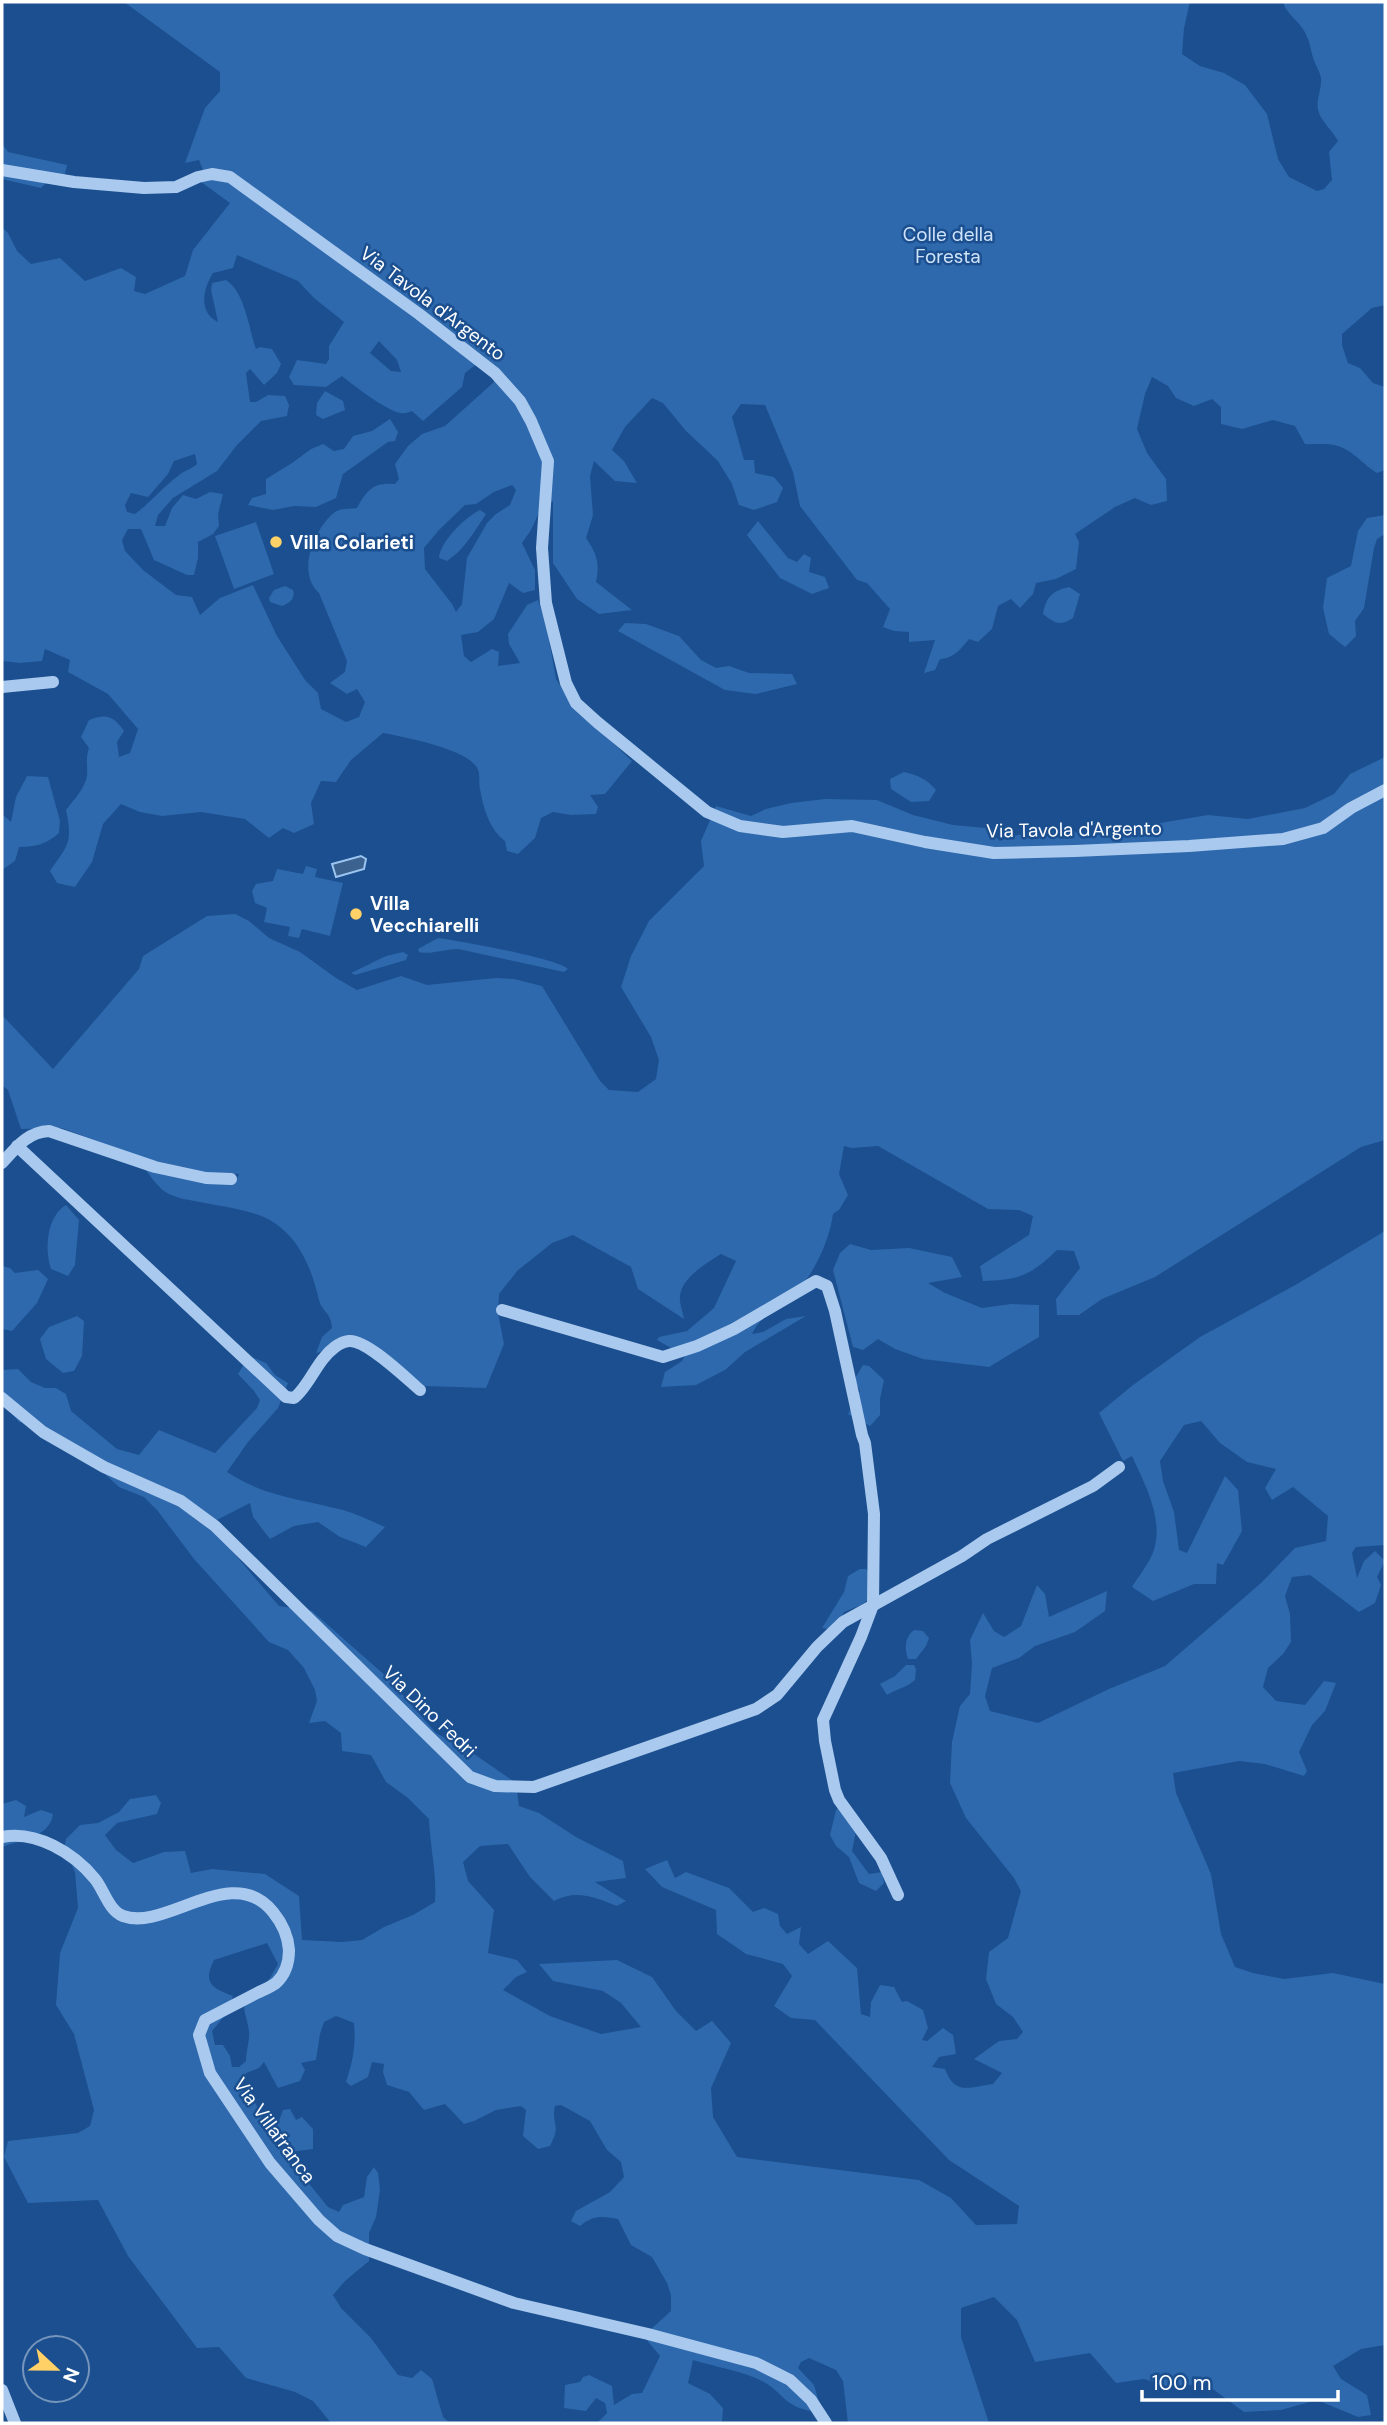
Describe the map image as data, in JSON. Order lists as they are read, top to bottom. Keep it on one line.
{"streets":{"street":["Via Tavola d'Argento","Via Dino Fedri","Via Villafranca"]},"parks":["Colle della Foresta"],"places":["Villa Colarieti","Villa Vecchiarelli"],"scale_bar":"100 m","north":"right"}
